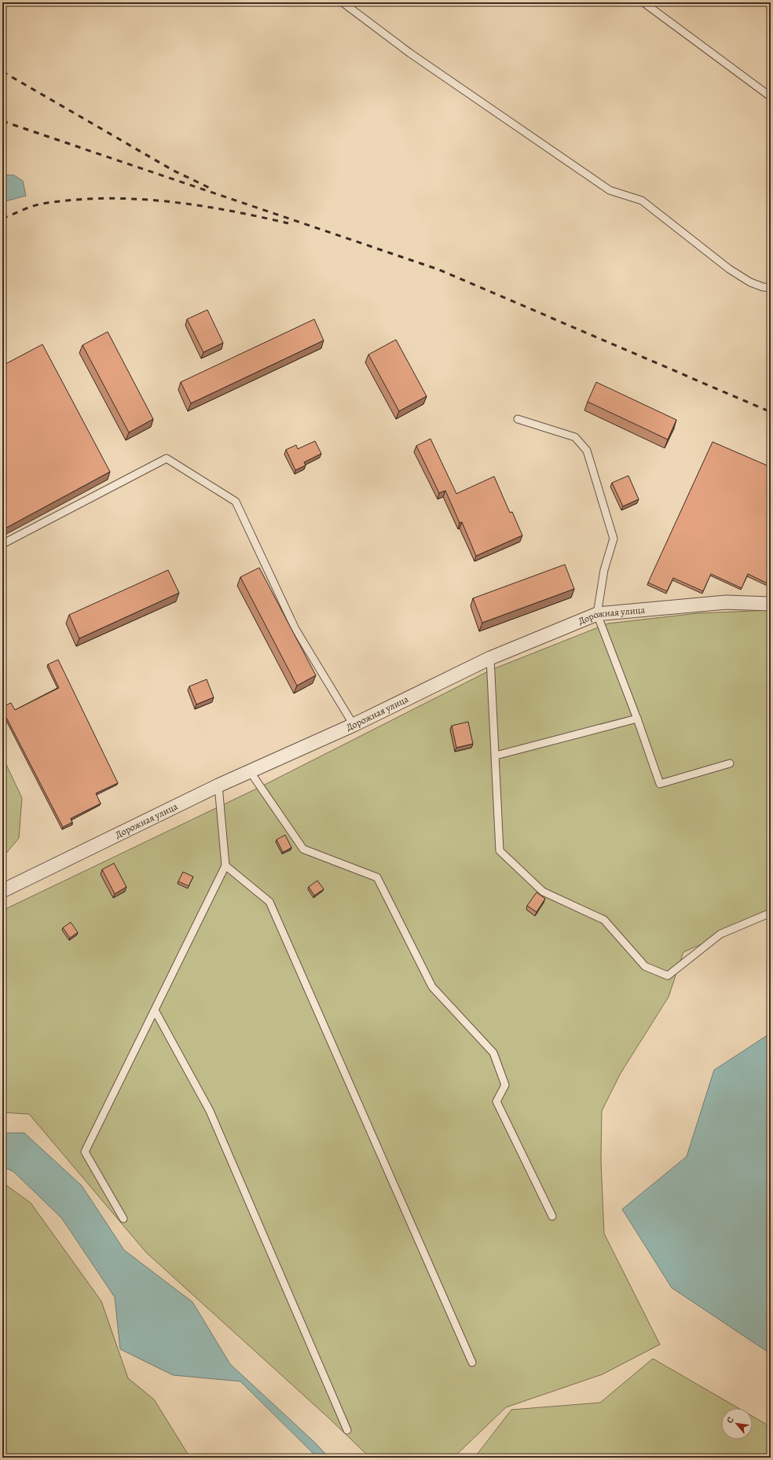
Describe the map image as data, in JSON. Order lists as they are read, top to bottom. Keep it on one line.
{"streets":{"street":["Дорожная улица"]},"north":"top left"}
